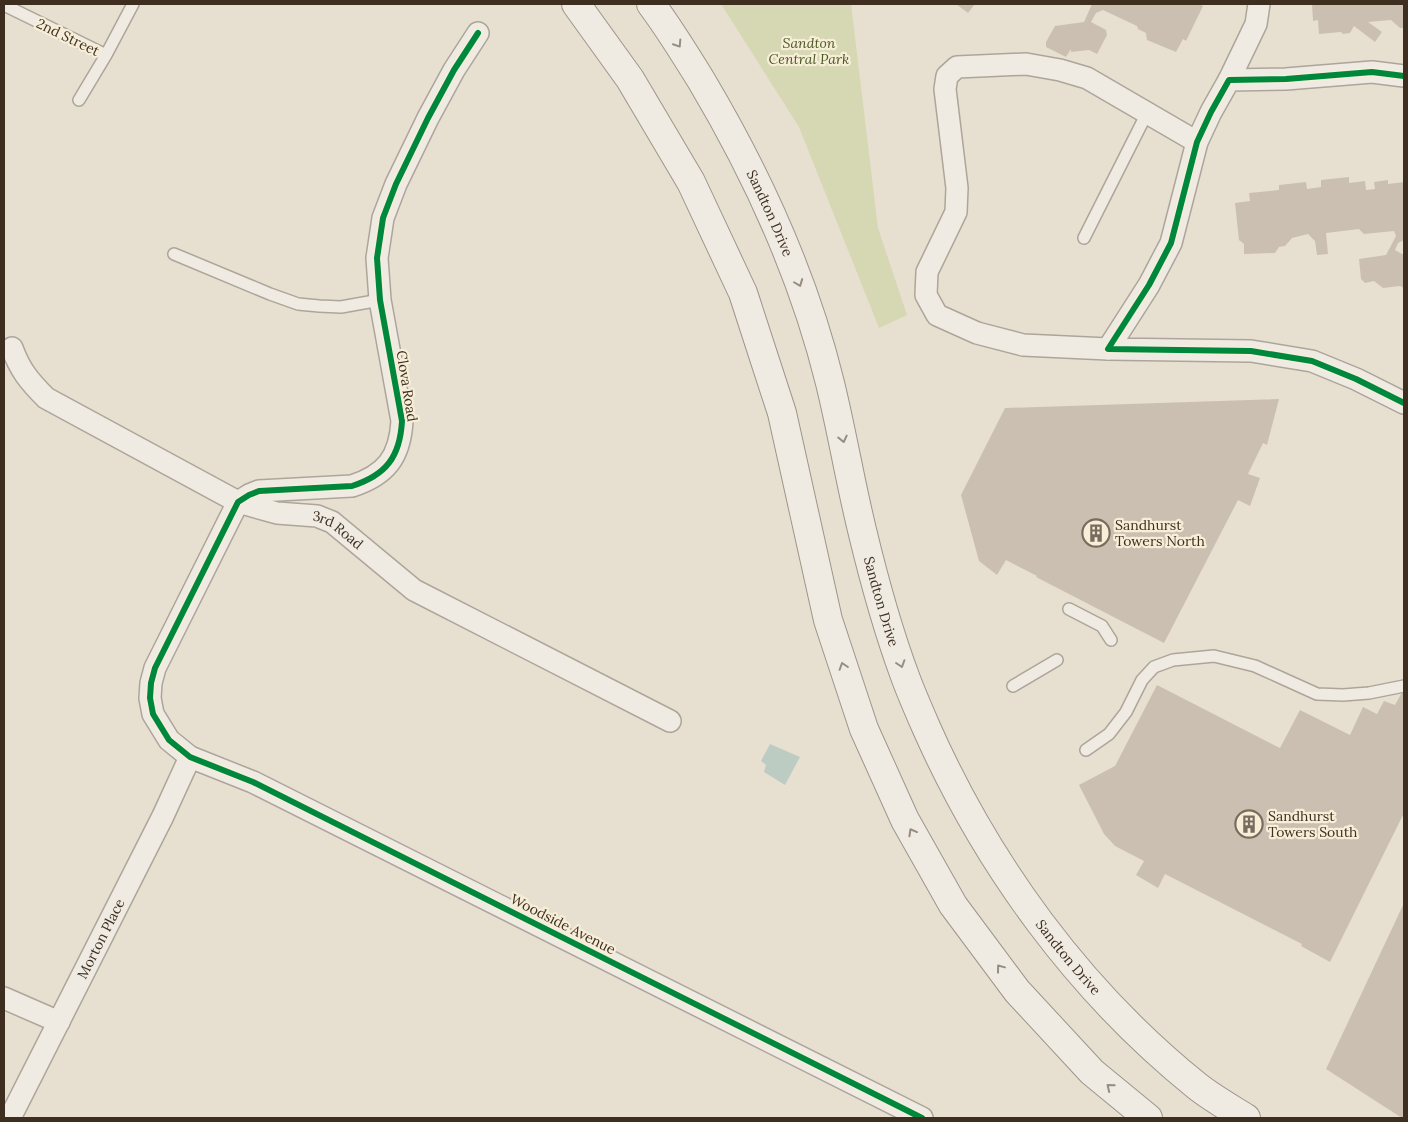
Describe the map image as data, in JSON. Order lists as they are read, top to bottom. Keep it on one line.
{"streets":{"main road":["Sandton Drive"],"street":["Clova Road","3rd Road","Woodside Avenue","Morton Place"],"lane":["2nd Street"]},"crossings":[["Clova Road","3rd Road"],["Woodside Avenue","Morton Place"]],"parks":["Sandton Central Park"],"places":{"building":["Sandhurst Towers North","Sandhurst Towers South"]}}
